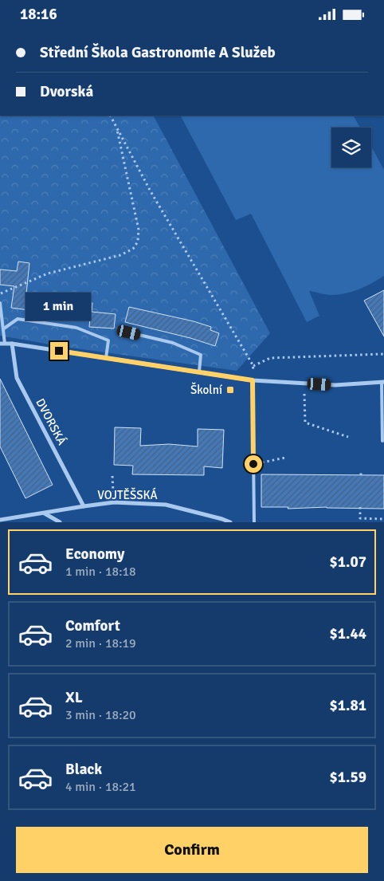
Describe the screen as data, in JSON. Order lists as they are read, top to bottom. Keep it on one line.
{"streets":{"street":["DVORSKÁ","VOJTĚŠSKÁ"]},"crossings":[["DVORSKÁ","VOJTĚŠSKÁ"]],"places":{"transit":["Školní"]},"page":{"status":"18:16","banner":["Střední Škola Gastronomie A Služeb","Dvorská"],"bubble":"1 min","list":[{"name":"Economy","note":"1 min · 18:18","value":"$1.07"},{"name":"Comfort","note":"2 min · 18:19","value":"$1.44"},{"name":"XL","note":"3 min · 18:20","value":"$1.81"},{"name":"Black","note":"4 min · 18:21","value":"$1.59"}],"buttons":"Confirm"}}
